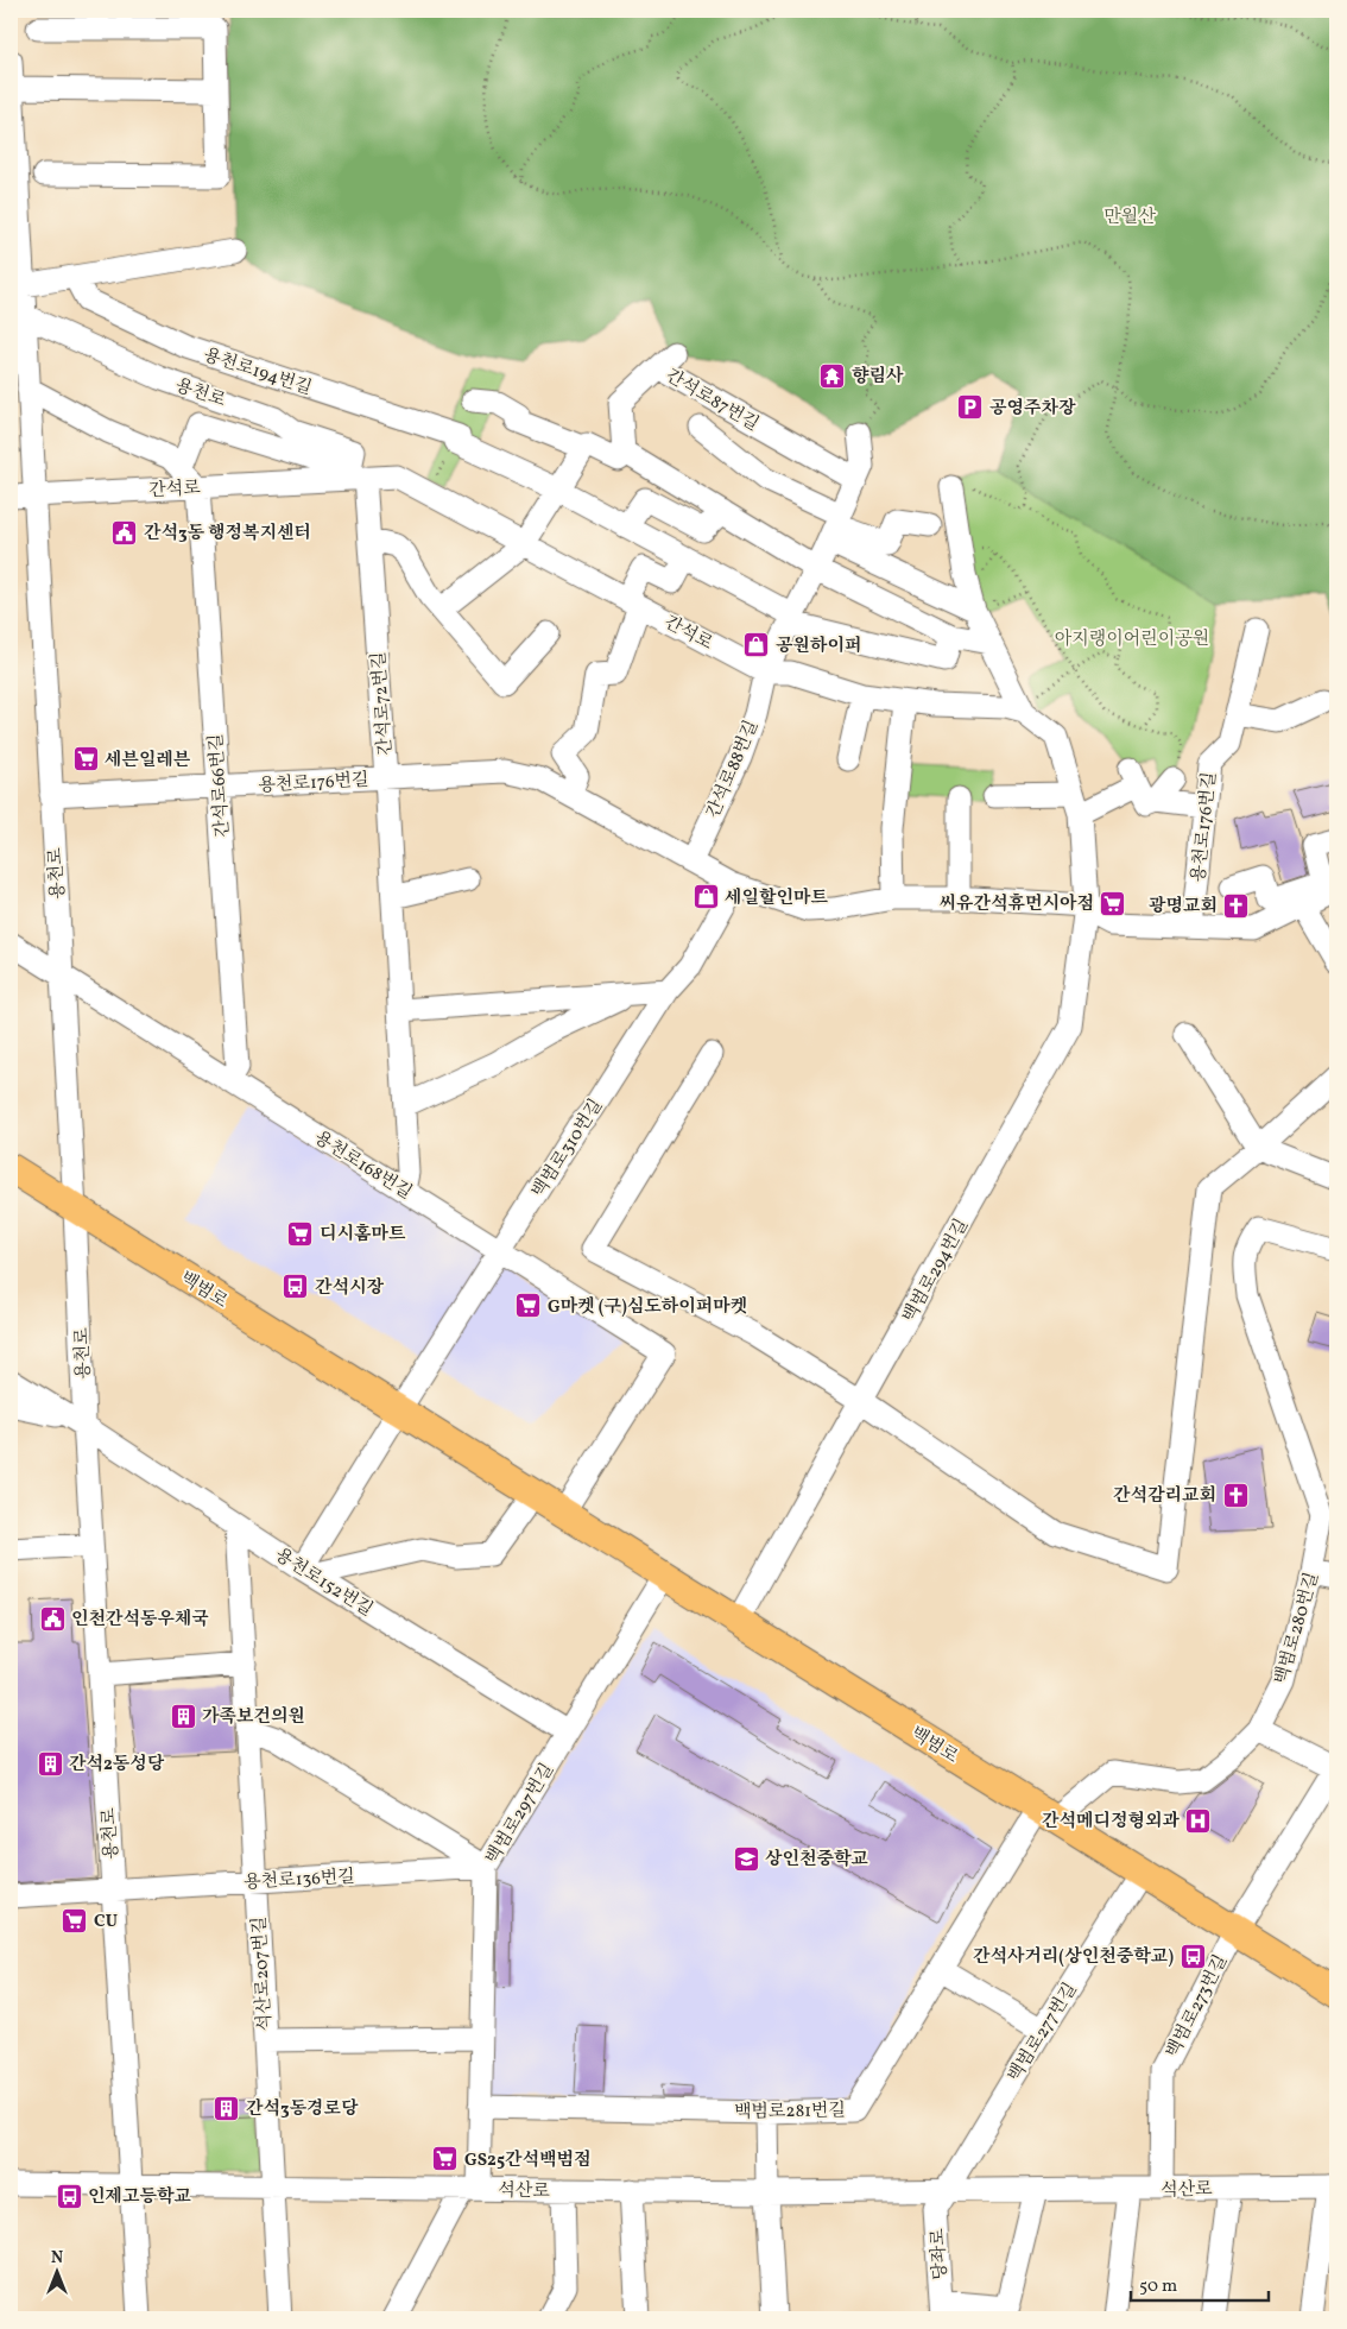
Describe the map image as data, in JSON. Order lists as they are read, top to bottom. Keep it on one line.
{"streets":{"main road":["백범로"],"street":["용천로194번길","용천로","간석로87번길","간석로","간석로72번길","간석로88번길","용천로176번길","간석로66번길","백범로310번길","용천로168번길","백범로294번길","용천로152번길","백범로280번길","백범로297번길","용천로136번길","석산로207번길","백범로273번길","백범로277번길","백범로281번길","석산로","당좌로"]},"crossings":[["용천로","간석로"],["용천로","간석로72번길"],["용천로","용천로176번길"],["용천로","용천로168번길"],["용천로","백범로"],["용천로","용천로152번길"],["용천로","용천로136번길"],["용천로","석산로"],["간석로","간석로72번길"],["간석로","간석로88번길"],["간석로","용천로176번길"],["간석로","간석로66번길"],["간석로","백범로294번길"],["간석로72번길","용천로176번길"],["간석로72번길","용천로168번길"],["간석로88번길","용천로176번길"],["용천로176번길","간석로66번길"],["용천로176번길","백범로310번길"],["용천로176번길","백범로294번길"],["간석로66번길","용천로168번길"],["백범로310번길","용천로168번길"],["백범로310번길","백범로"],["용천로168번길","백범로"],["백범로294번길","백범로"],["백범로","백범로280번길"],["백범로","백범로297번길"],["백범로","백범로273번길"],["백범로","백범로277번길"],["백범로","백범로281번길"],["용천로152번길","백범로297번길"],["용천로152번길","석산로207번길"],["백범로280번길","백범로281번길"],["백범로297번길","용천로136번길"],["백범로297번길","석산로207번길"],["백범로297번길","백범로281번길"],["백범로297번길","석산로"],["용천로136번길","석산로207번길"],["석산로207번길","석산로"],["백범로273번길","석산로"],["백범로277번길","석산로"],["백범로277번길","당좌로"],["석산로","당좌로"]],"parks":["만월산","아지랭이어린이공원"],"places":{"temple":["향림사"],"parking":["공영주차장"],"public building":["간석3동 행정복지센터","인천간석동우체국"],"shop":["공원하이퍼","세일할인마트"],"supermarket":["세븐일레븐","씨유간석휴먼시아점","디시홈마트","G마켓 (구)심도하이퍼마켓","CU","GS25간석백범점"],"church":["광명교회","간석감리교회"],"bus stop":["간석시장","간석사거리(상인천중학교)","인제고등학교"],"building":["가족보건의원","간석2동성당","간석3동경로당"],"hospital":["간석메디정형외과"],"school or university":["상인천중학교"]},"scale_bar":"50 m","north":"top"}
